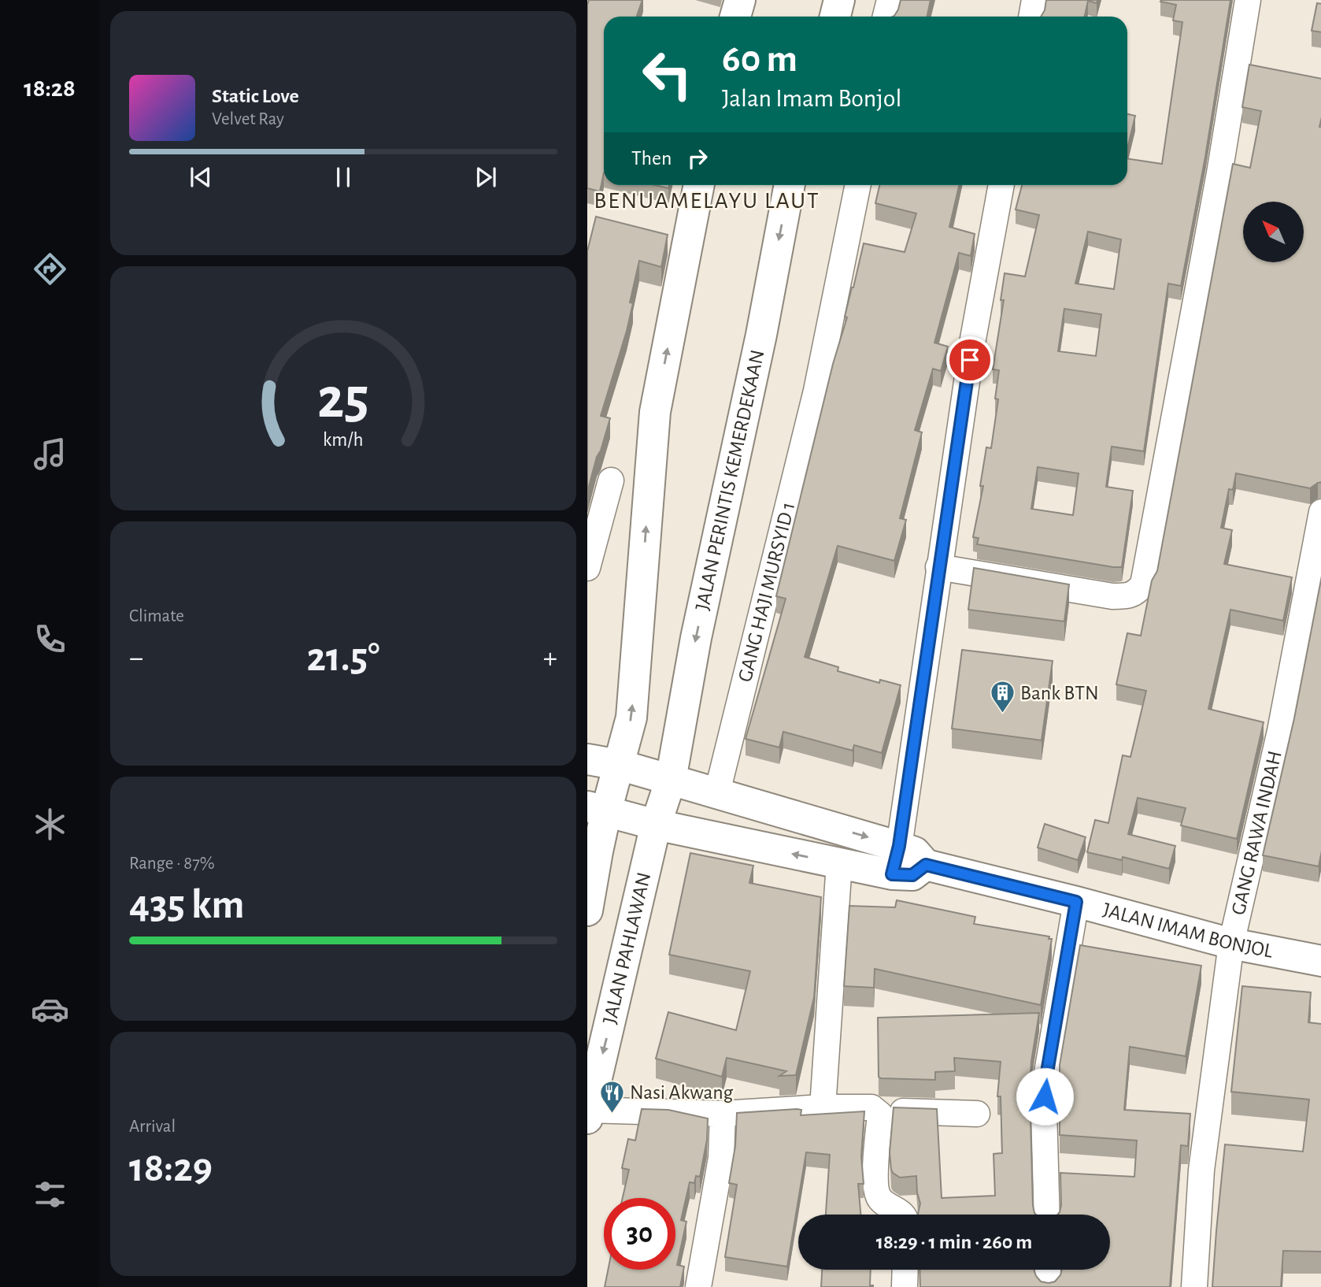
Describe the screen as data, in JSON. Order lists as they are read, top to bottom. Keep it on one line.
{"streets":{"main road":["JALAN PERINTIS KEMERDEKAAN","JALAN IMAM BONJOL","JALAN PAHLAWAN"],"street":["GANG HAJI MURSYID 1","GANG RAWA INDAH"]},"crossings":[["JALAN PERINTIS KEMERDEKAAN","JALAN IMAM BONJOL"],["JALAN PERINTIS KEMERDEKAAN","JALAN PAHLAWAN"],["GANG HAJI MURSYID 1","JALAN IMAM BONJOL"],["GANG RAWA INDAH","JALAN IMAM BONJOL"],["JALAN IMAM BONJOL","JALAN PAHLAWAN"]],"districts":["BENUAMELAYU LAUT"],"places":{"building":["Bank BTN"],"restaurant":["Nasi Akwang"]},"north":"top left","page":{"tabs":"18:28","turn":["60 m","Jalan Imam Bonjol"],"song":["Static Love","Velvet Ray"],"then":"Then","tile":["Climate",["Range · 87%","435 km"],["Arrival","18:29"]],"heat":["−","21.5°","+"],"limit":"30","trip":"18:29 · 1 min · 260 m","gauge":["25","km/h"]}}
